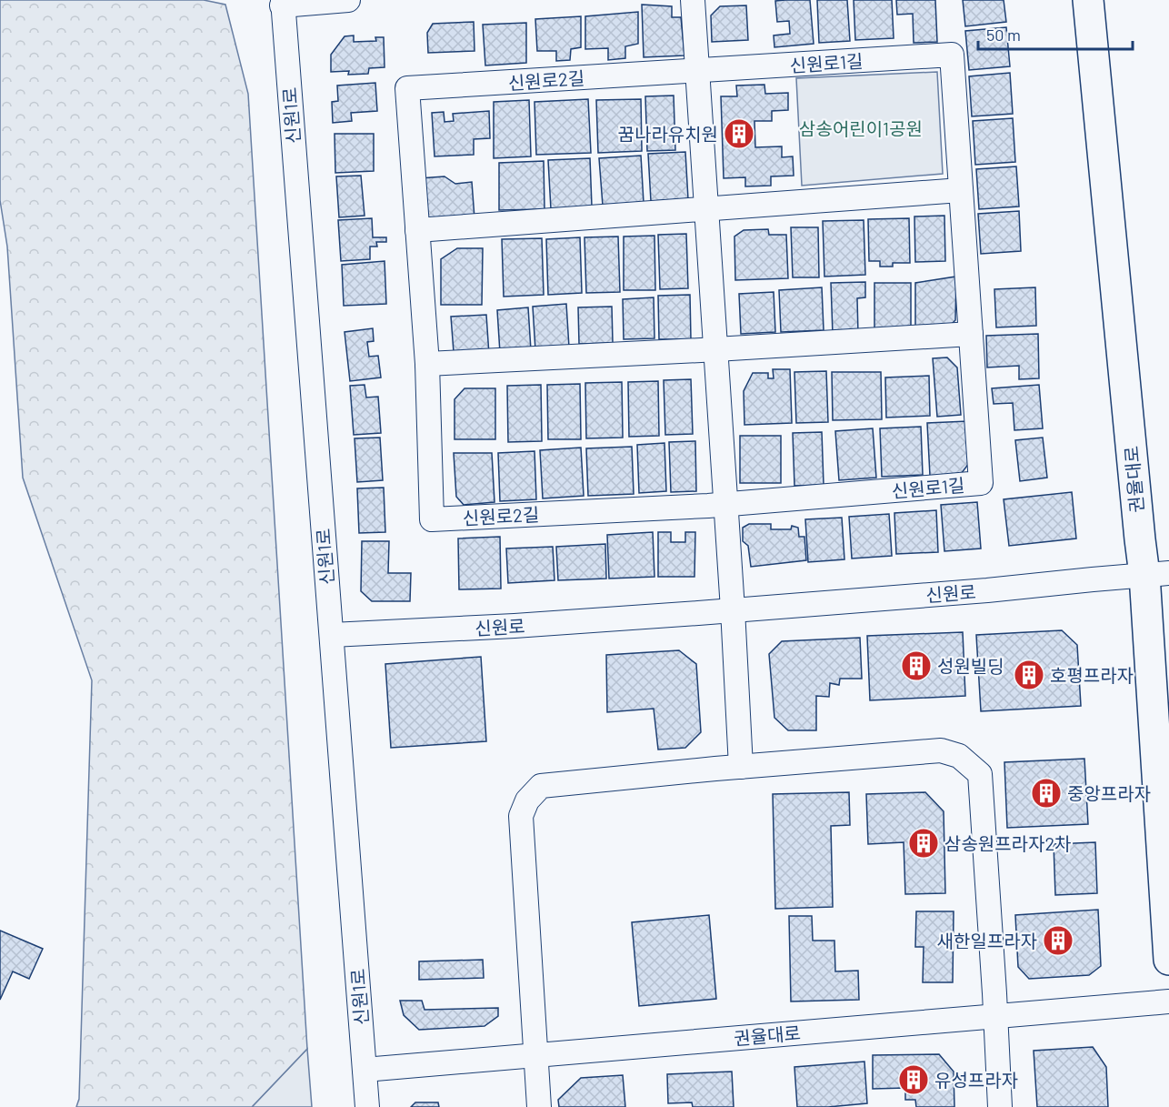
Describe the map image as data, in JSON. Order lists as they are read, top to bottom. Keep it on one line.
{"streets":{"main road":["권율대로"],"street":["신원로1길","신원로2길","신원1로","신원로"]},"crossings":[["신원로1길","신원로2길"],["신원1로","권율대로"],["신원1로","신원로"],["권율대로","신원로"]],"parks":["삼송어린이1공원"],"places":{"building":["꿈나라유치원","성원빌딩","호평프라자","중앙프라자","삼송원프라자2차","새한일프라자","유성프라자"]},"scale_bar":"50 m"}
